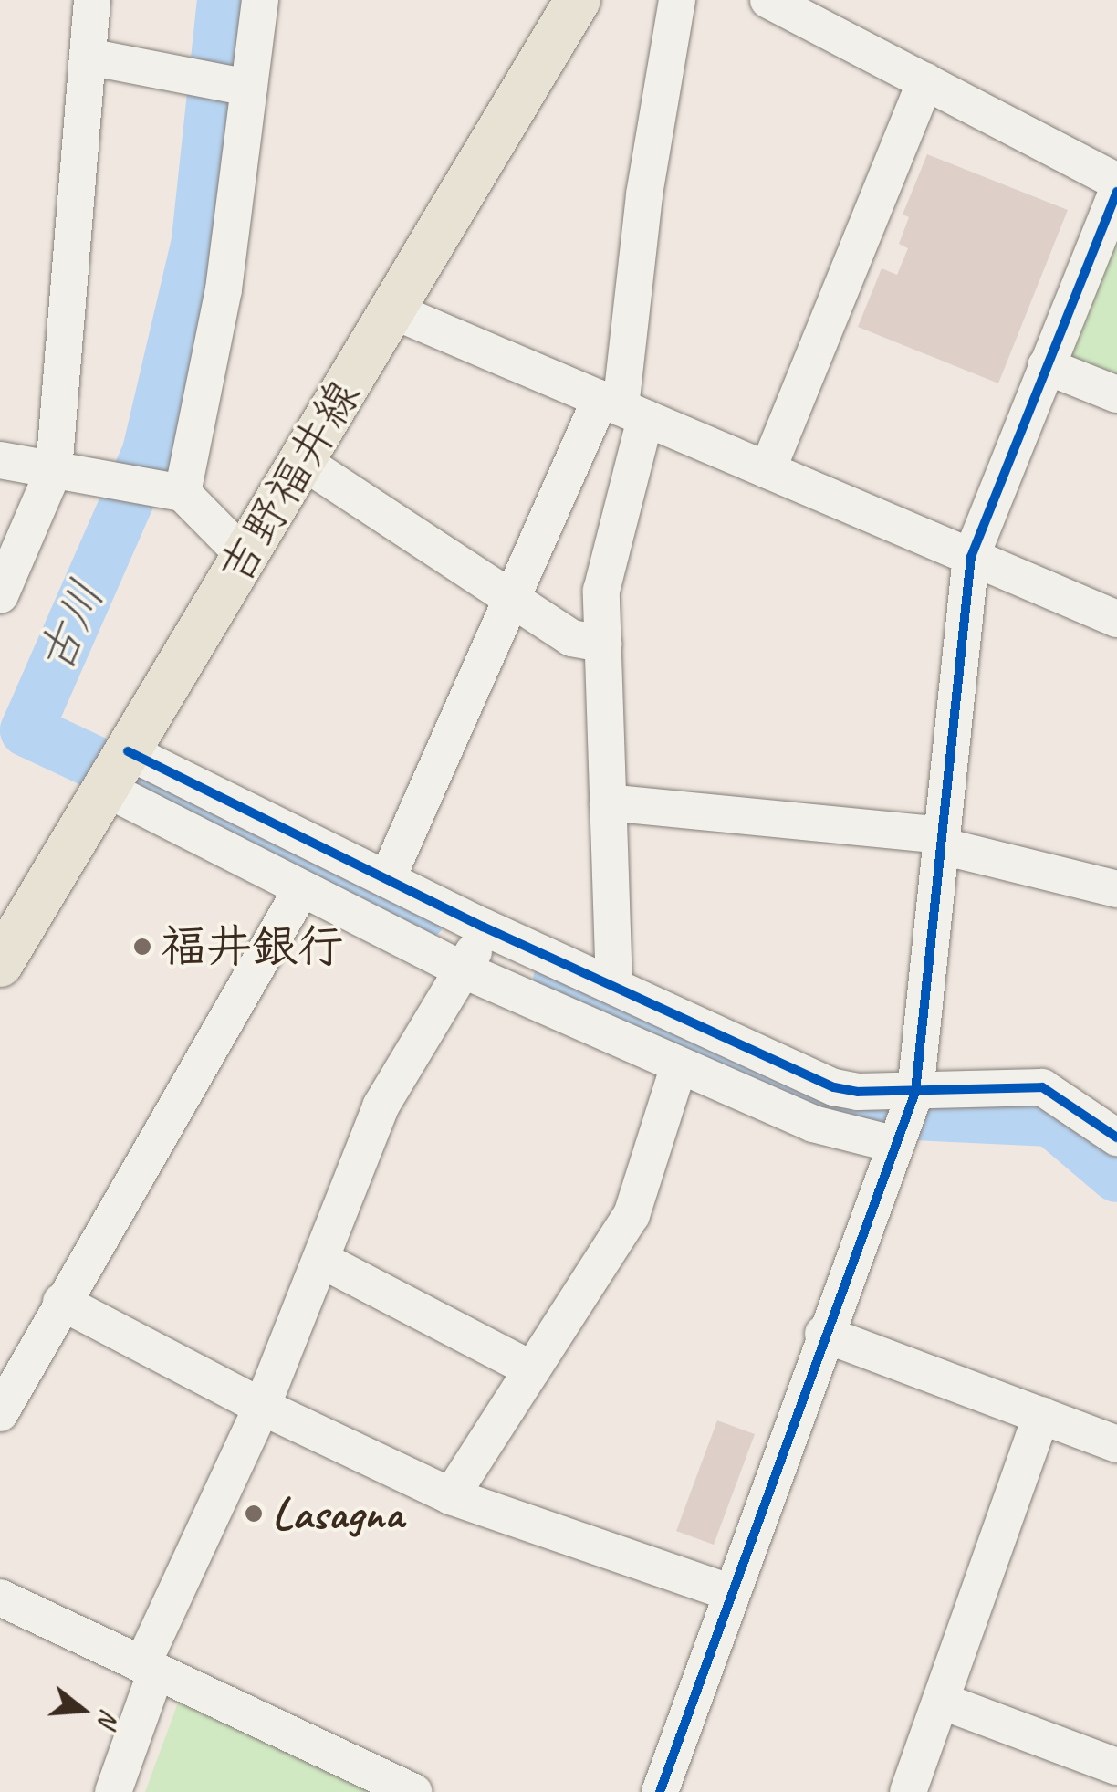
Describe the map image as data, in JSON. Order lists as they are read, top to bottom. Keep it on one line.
{"streets":{"main road":["吉野福井線"]},"water":["古川"],"places":["福井銀行","Lasagna"],"north":"right"}
